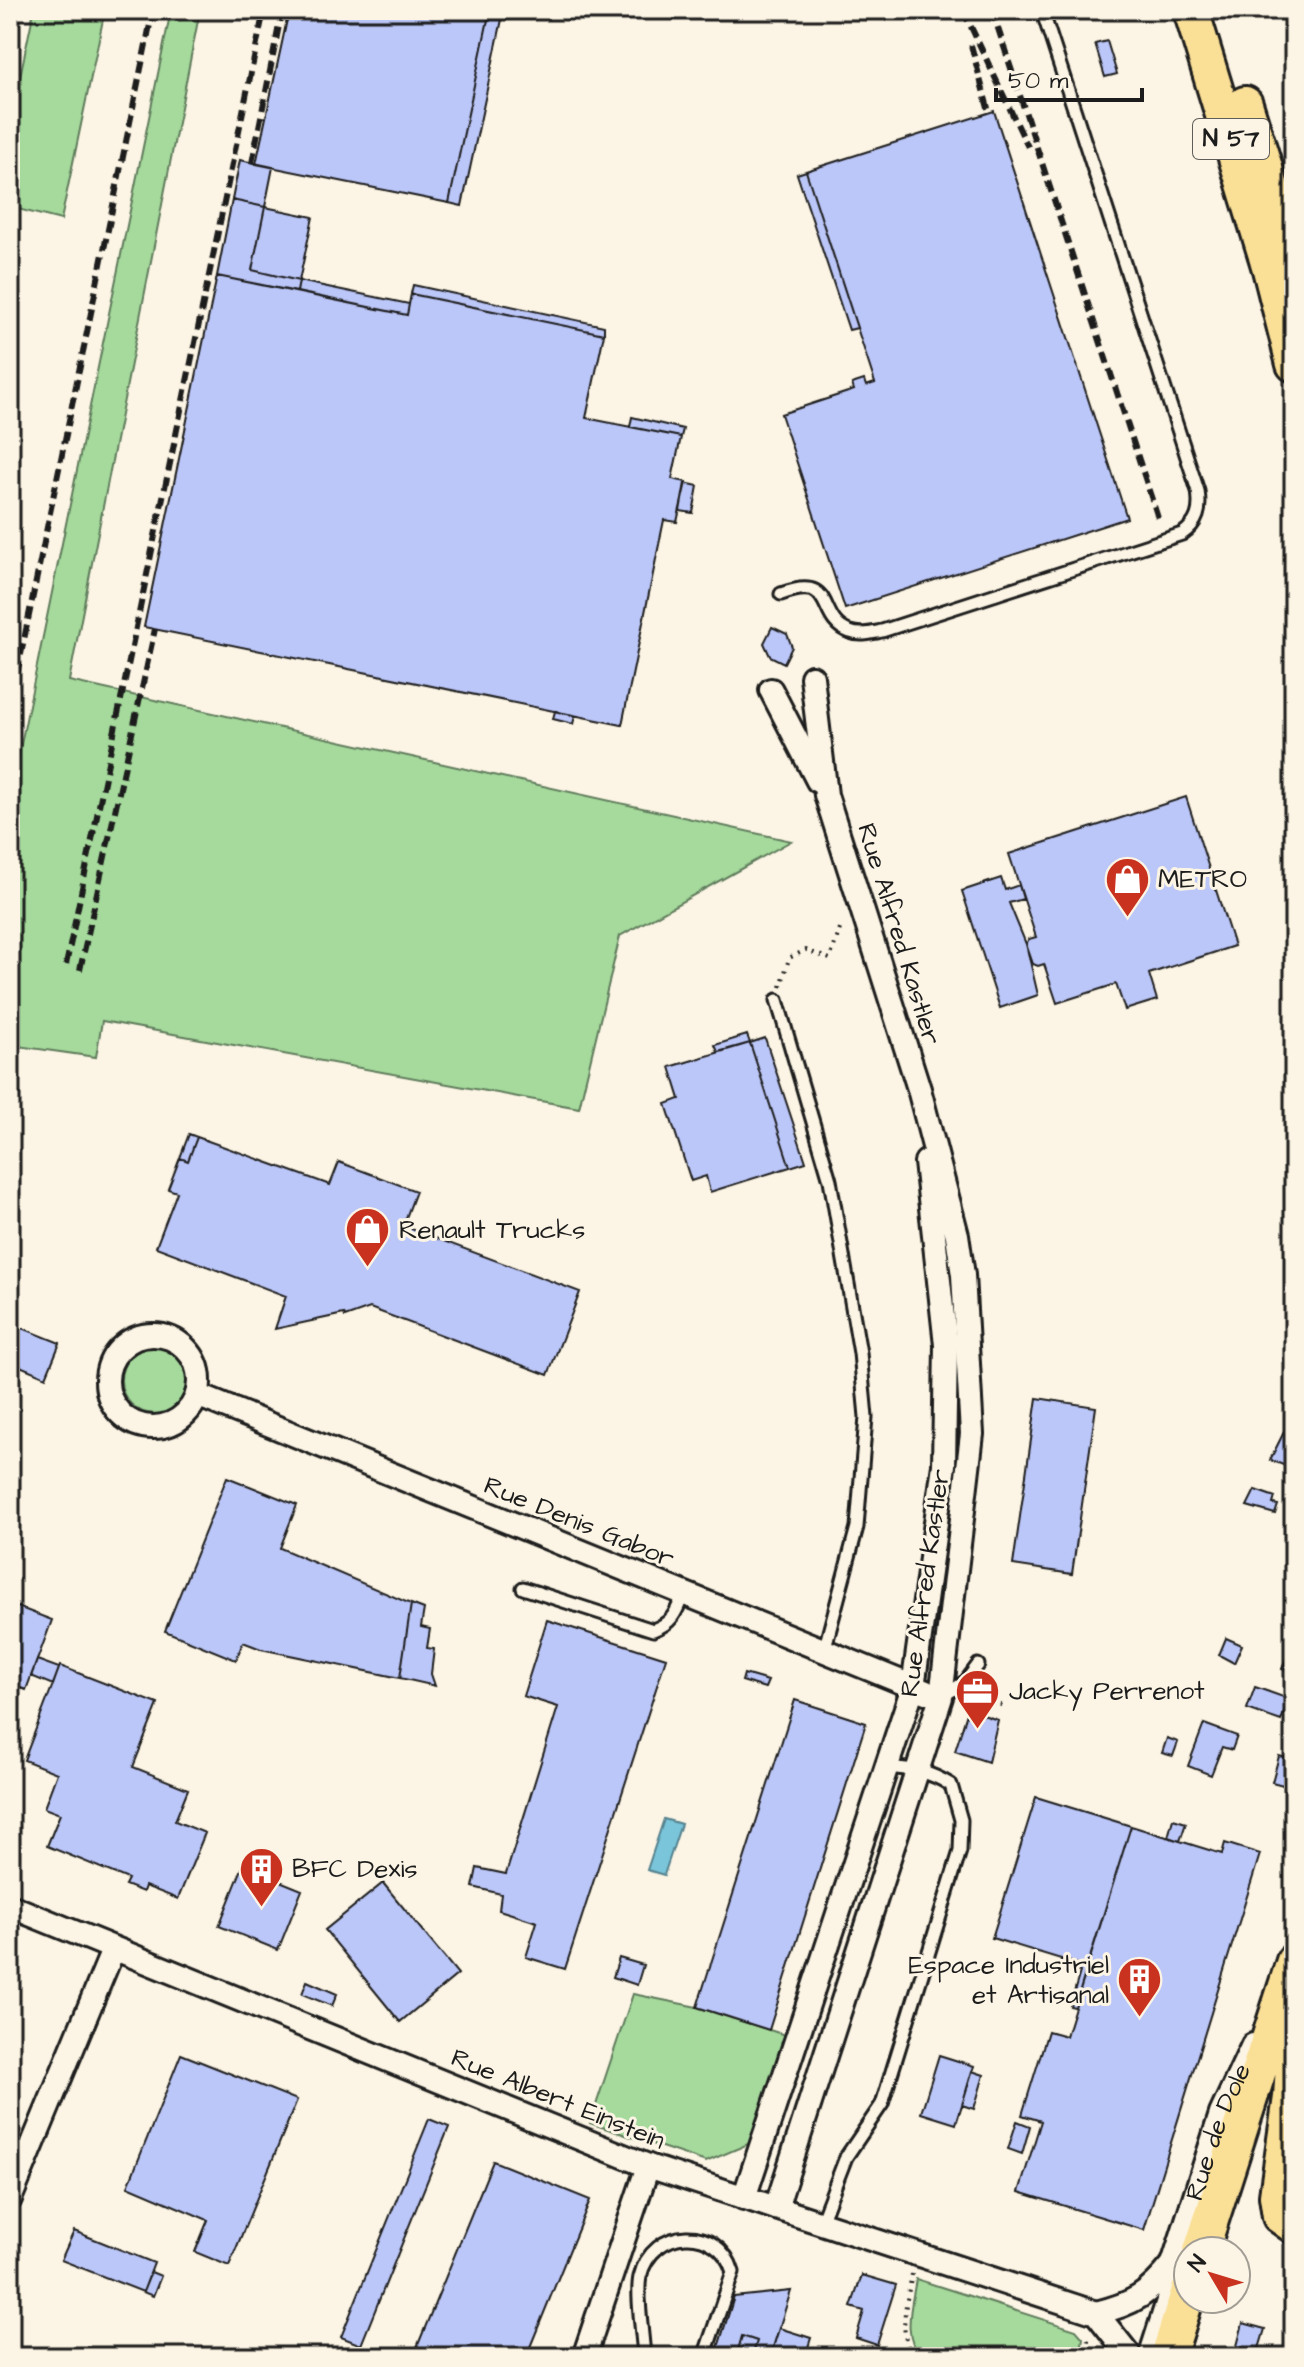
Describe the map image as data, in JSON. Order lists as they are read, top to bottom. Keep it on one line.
{"streets":{"main road":["N 57","Rue de Dole"],"street":["Rue Alfred Kastler","Rue Denis Gabor","Rue Albert Einstein"]},"crossings":[["Rue Alfred Kastler","Rue Denis Gabor"],["Rue Alfred Kastler","Rue Albert Einstein"]],"places":{"shop":["METRO","Renault Trucks"],"office":["Jacky Perrenot"],"building":["BFC Dexis","Espace Industriel et Artisanal"]},"scale_bar":"50 m","north":"top left"}
